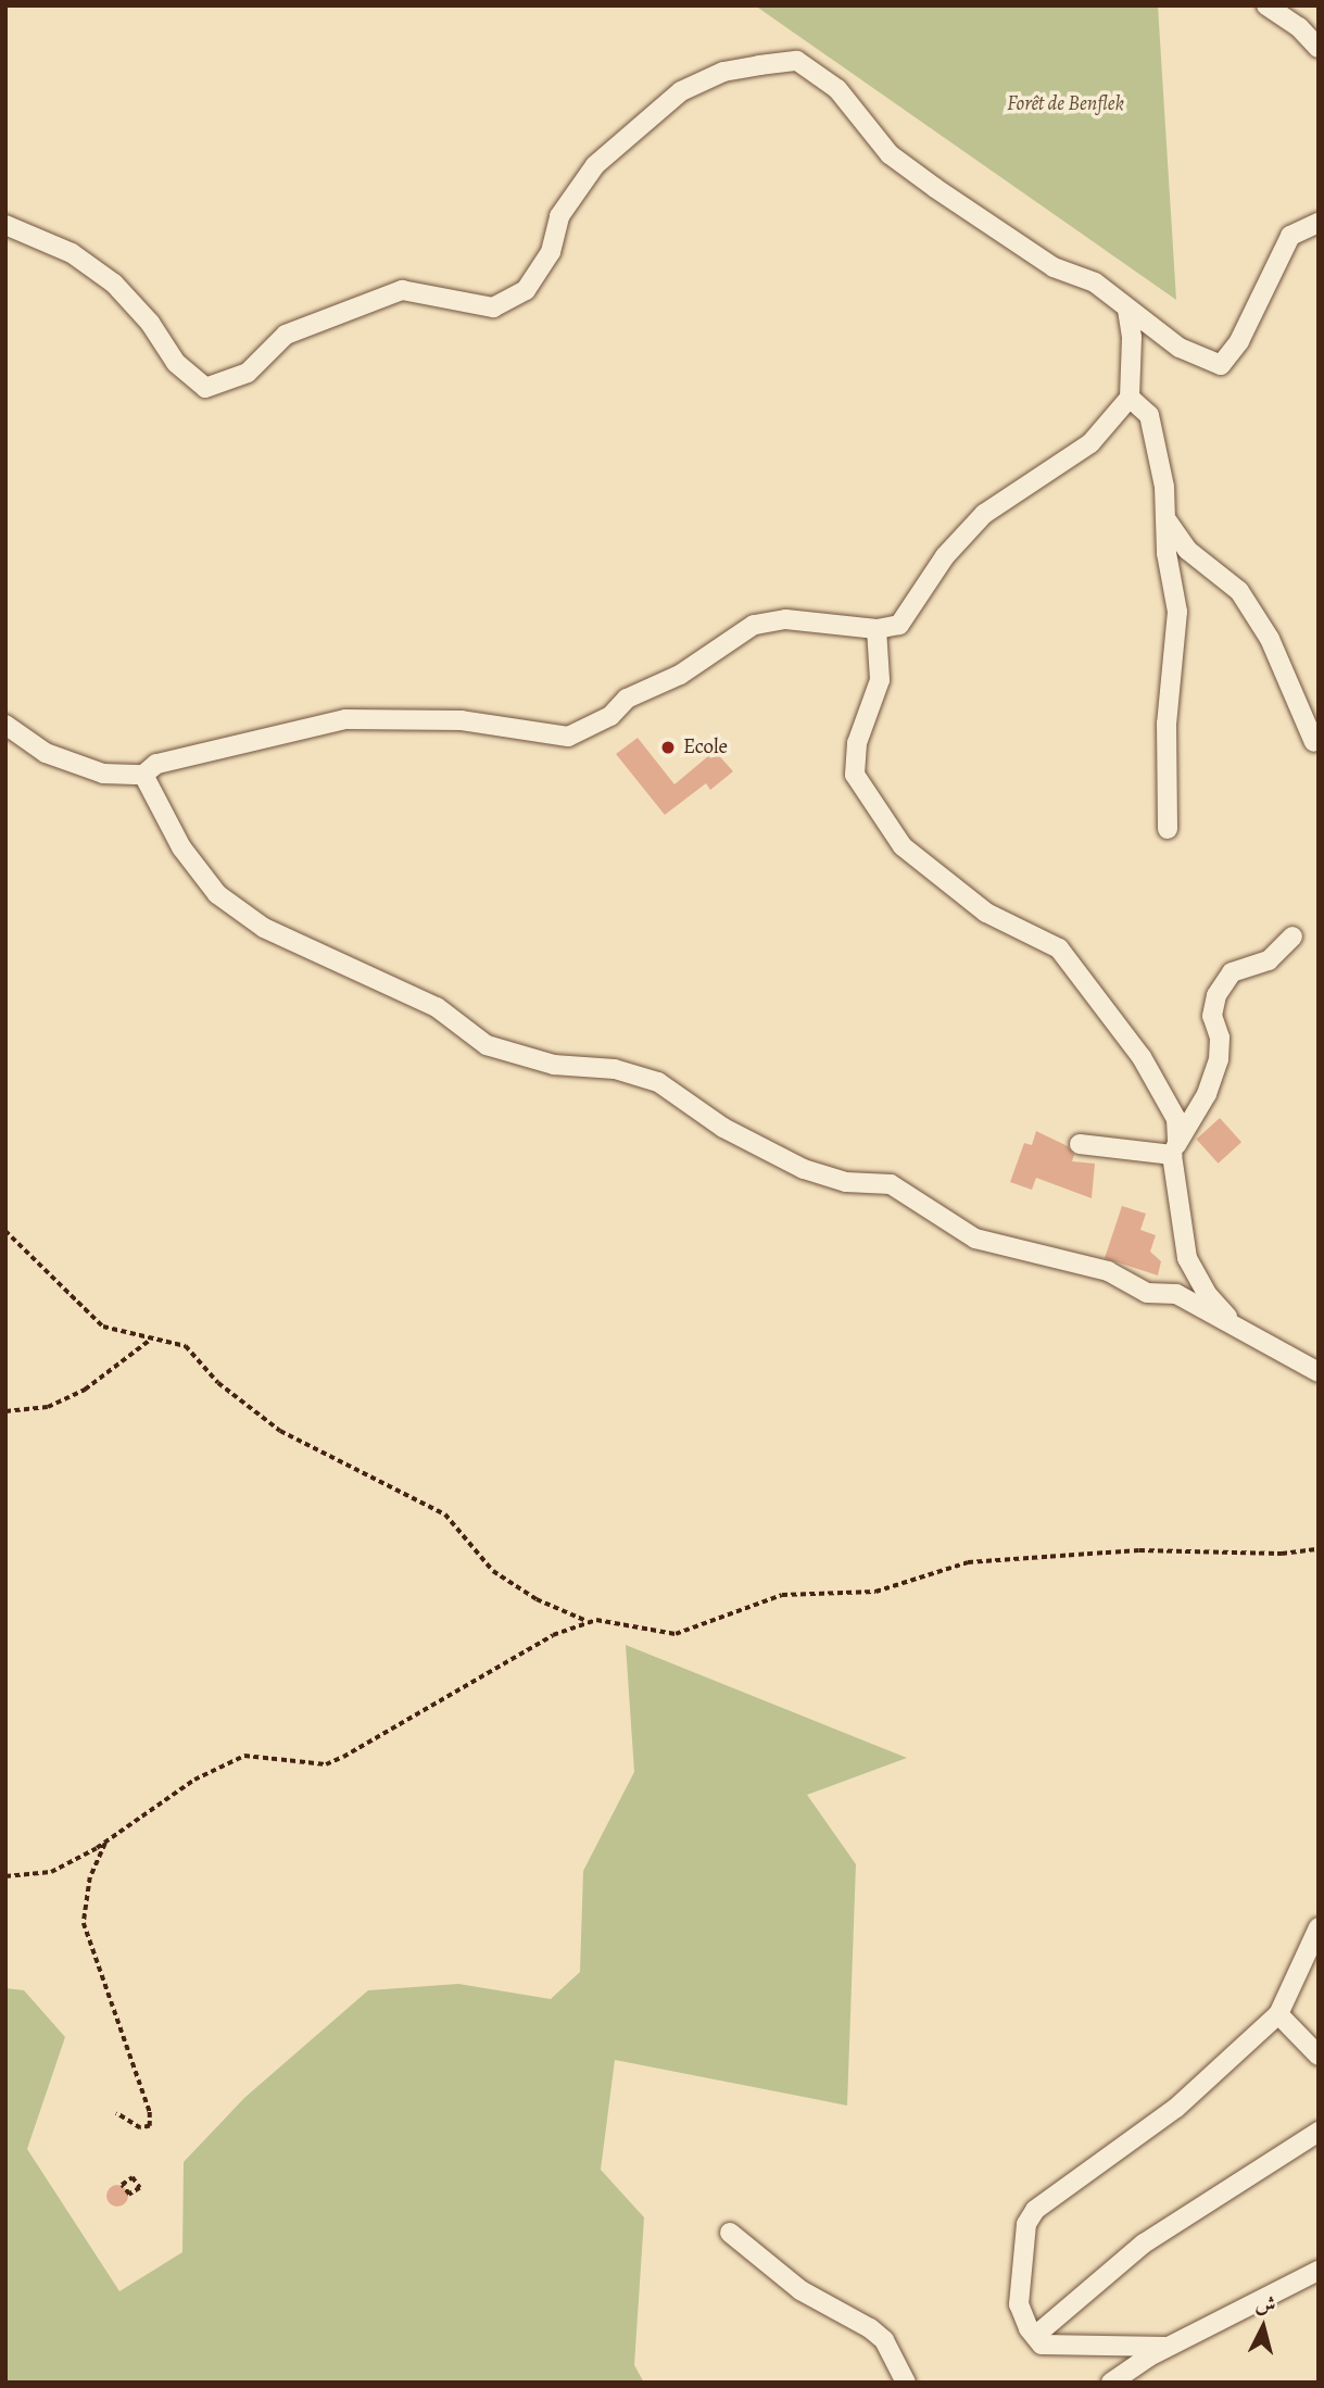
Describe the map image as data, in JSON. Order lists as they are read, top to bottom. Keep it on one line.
{"parks":["Forêt de Benflek"],"places":["Ecole"],"north":"top"}
